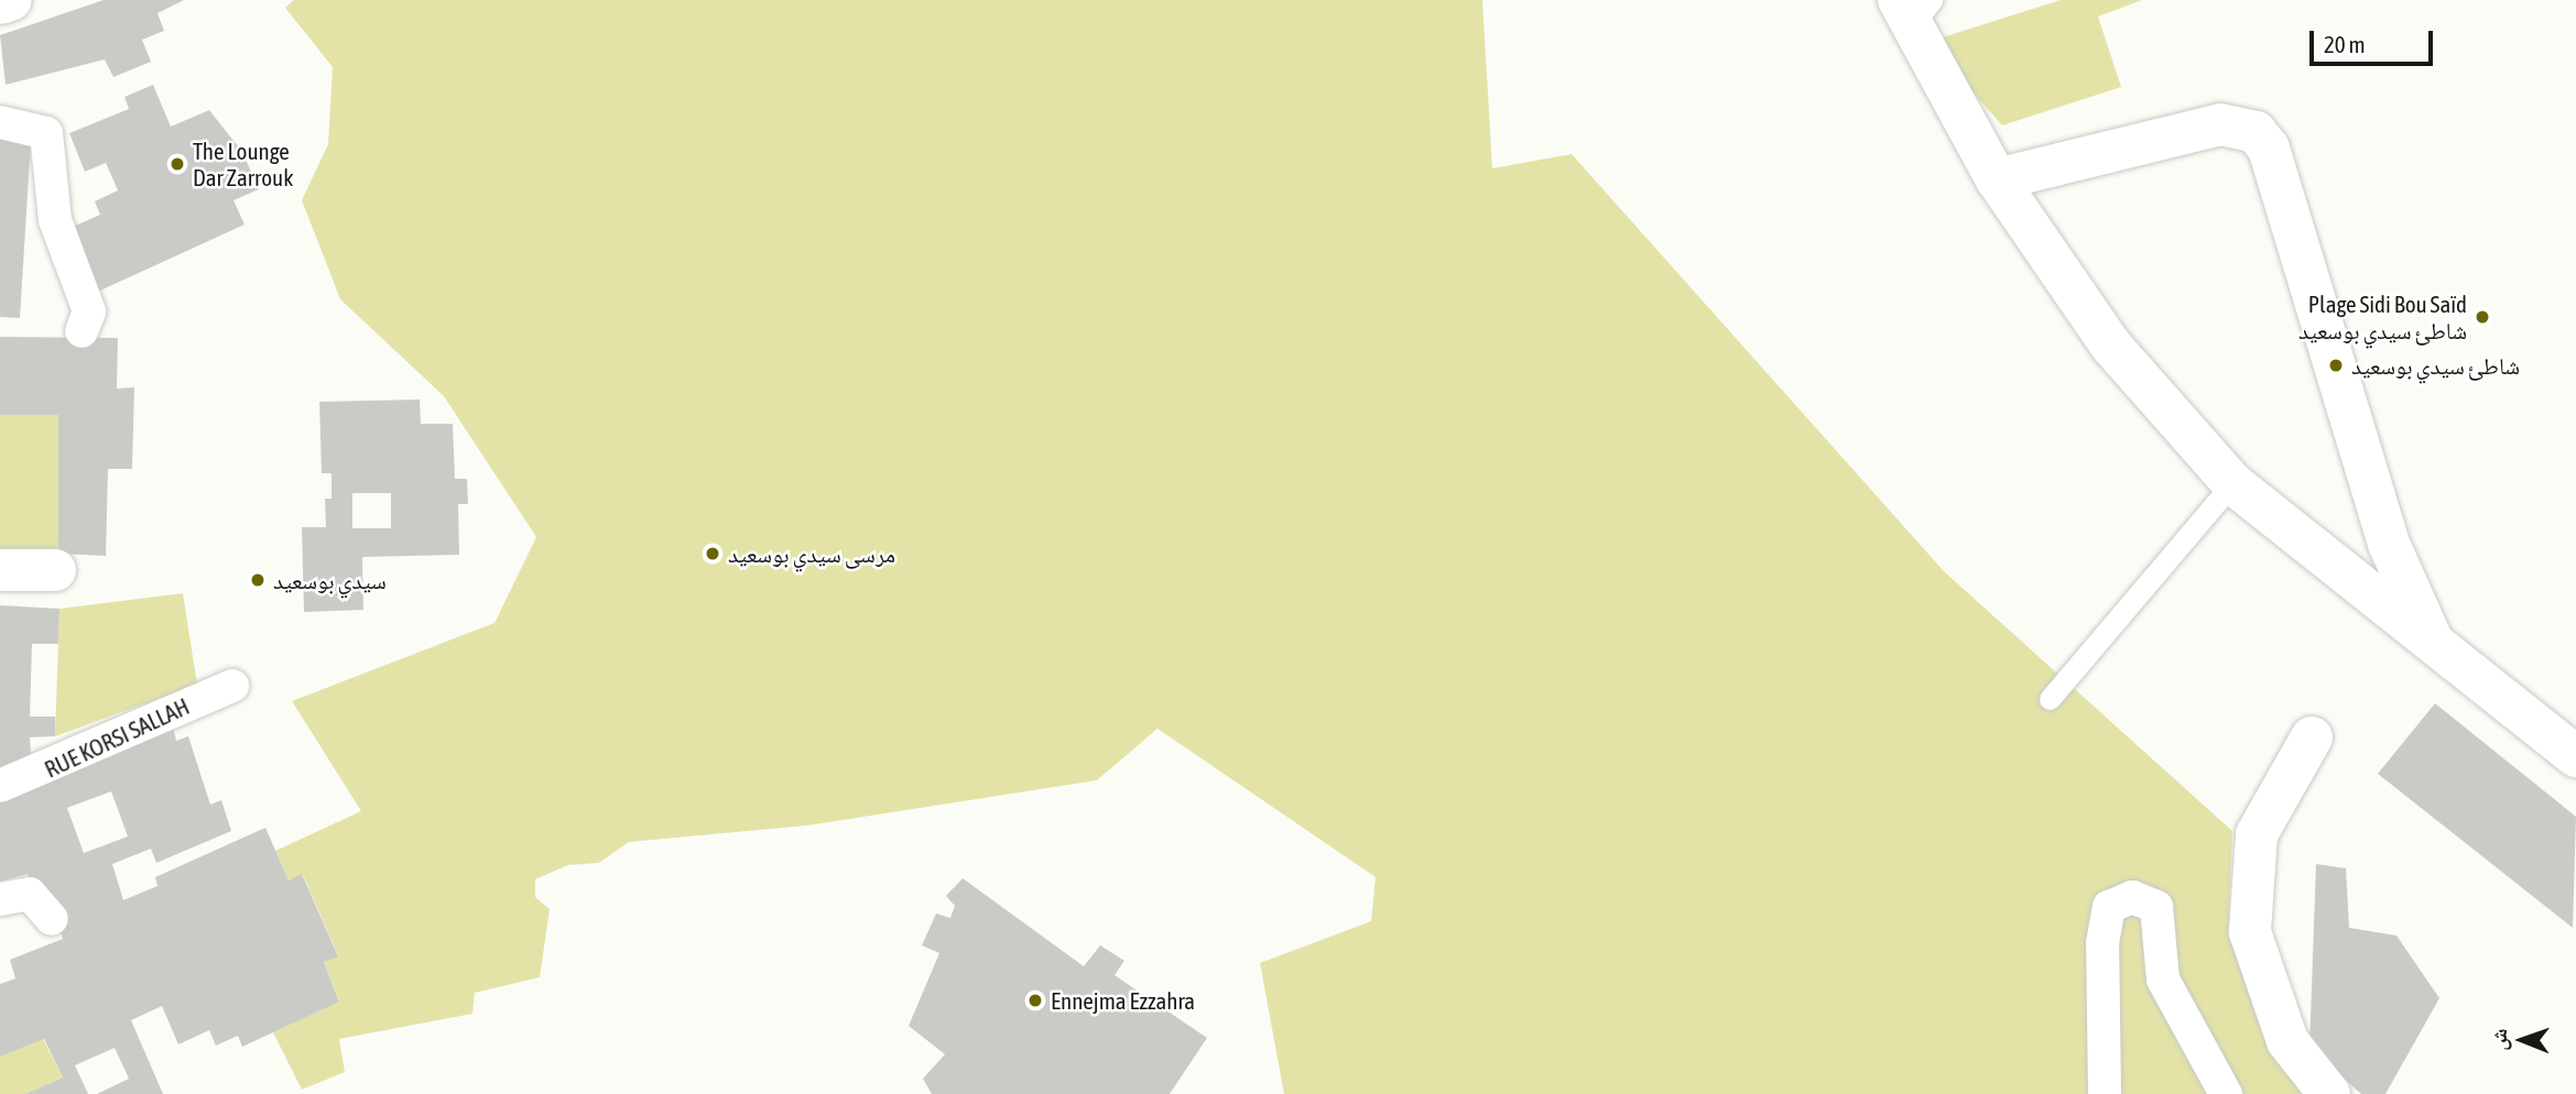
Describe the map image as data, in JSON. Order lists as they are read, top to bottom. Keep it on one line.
{"streets":{"street":["RUE KORSI SALLAH"]},"places":["The Lounge Dar Zarrouk","Plage Sidi Bou Saïd شاطئ سيدي بوسعيد","شاطئ سيدي بوسعيد","مرسى سيدي بوسعيد","سيدي بوسعيد","Ennejma Ezzahra"],"scale_bar":"20 m","north":"left"}
